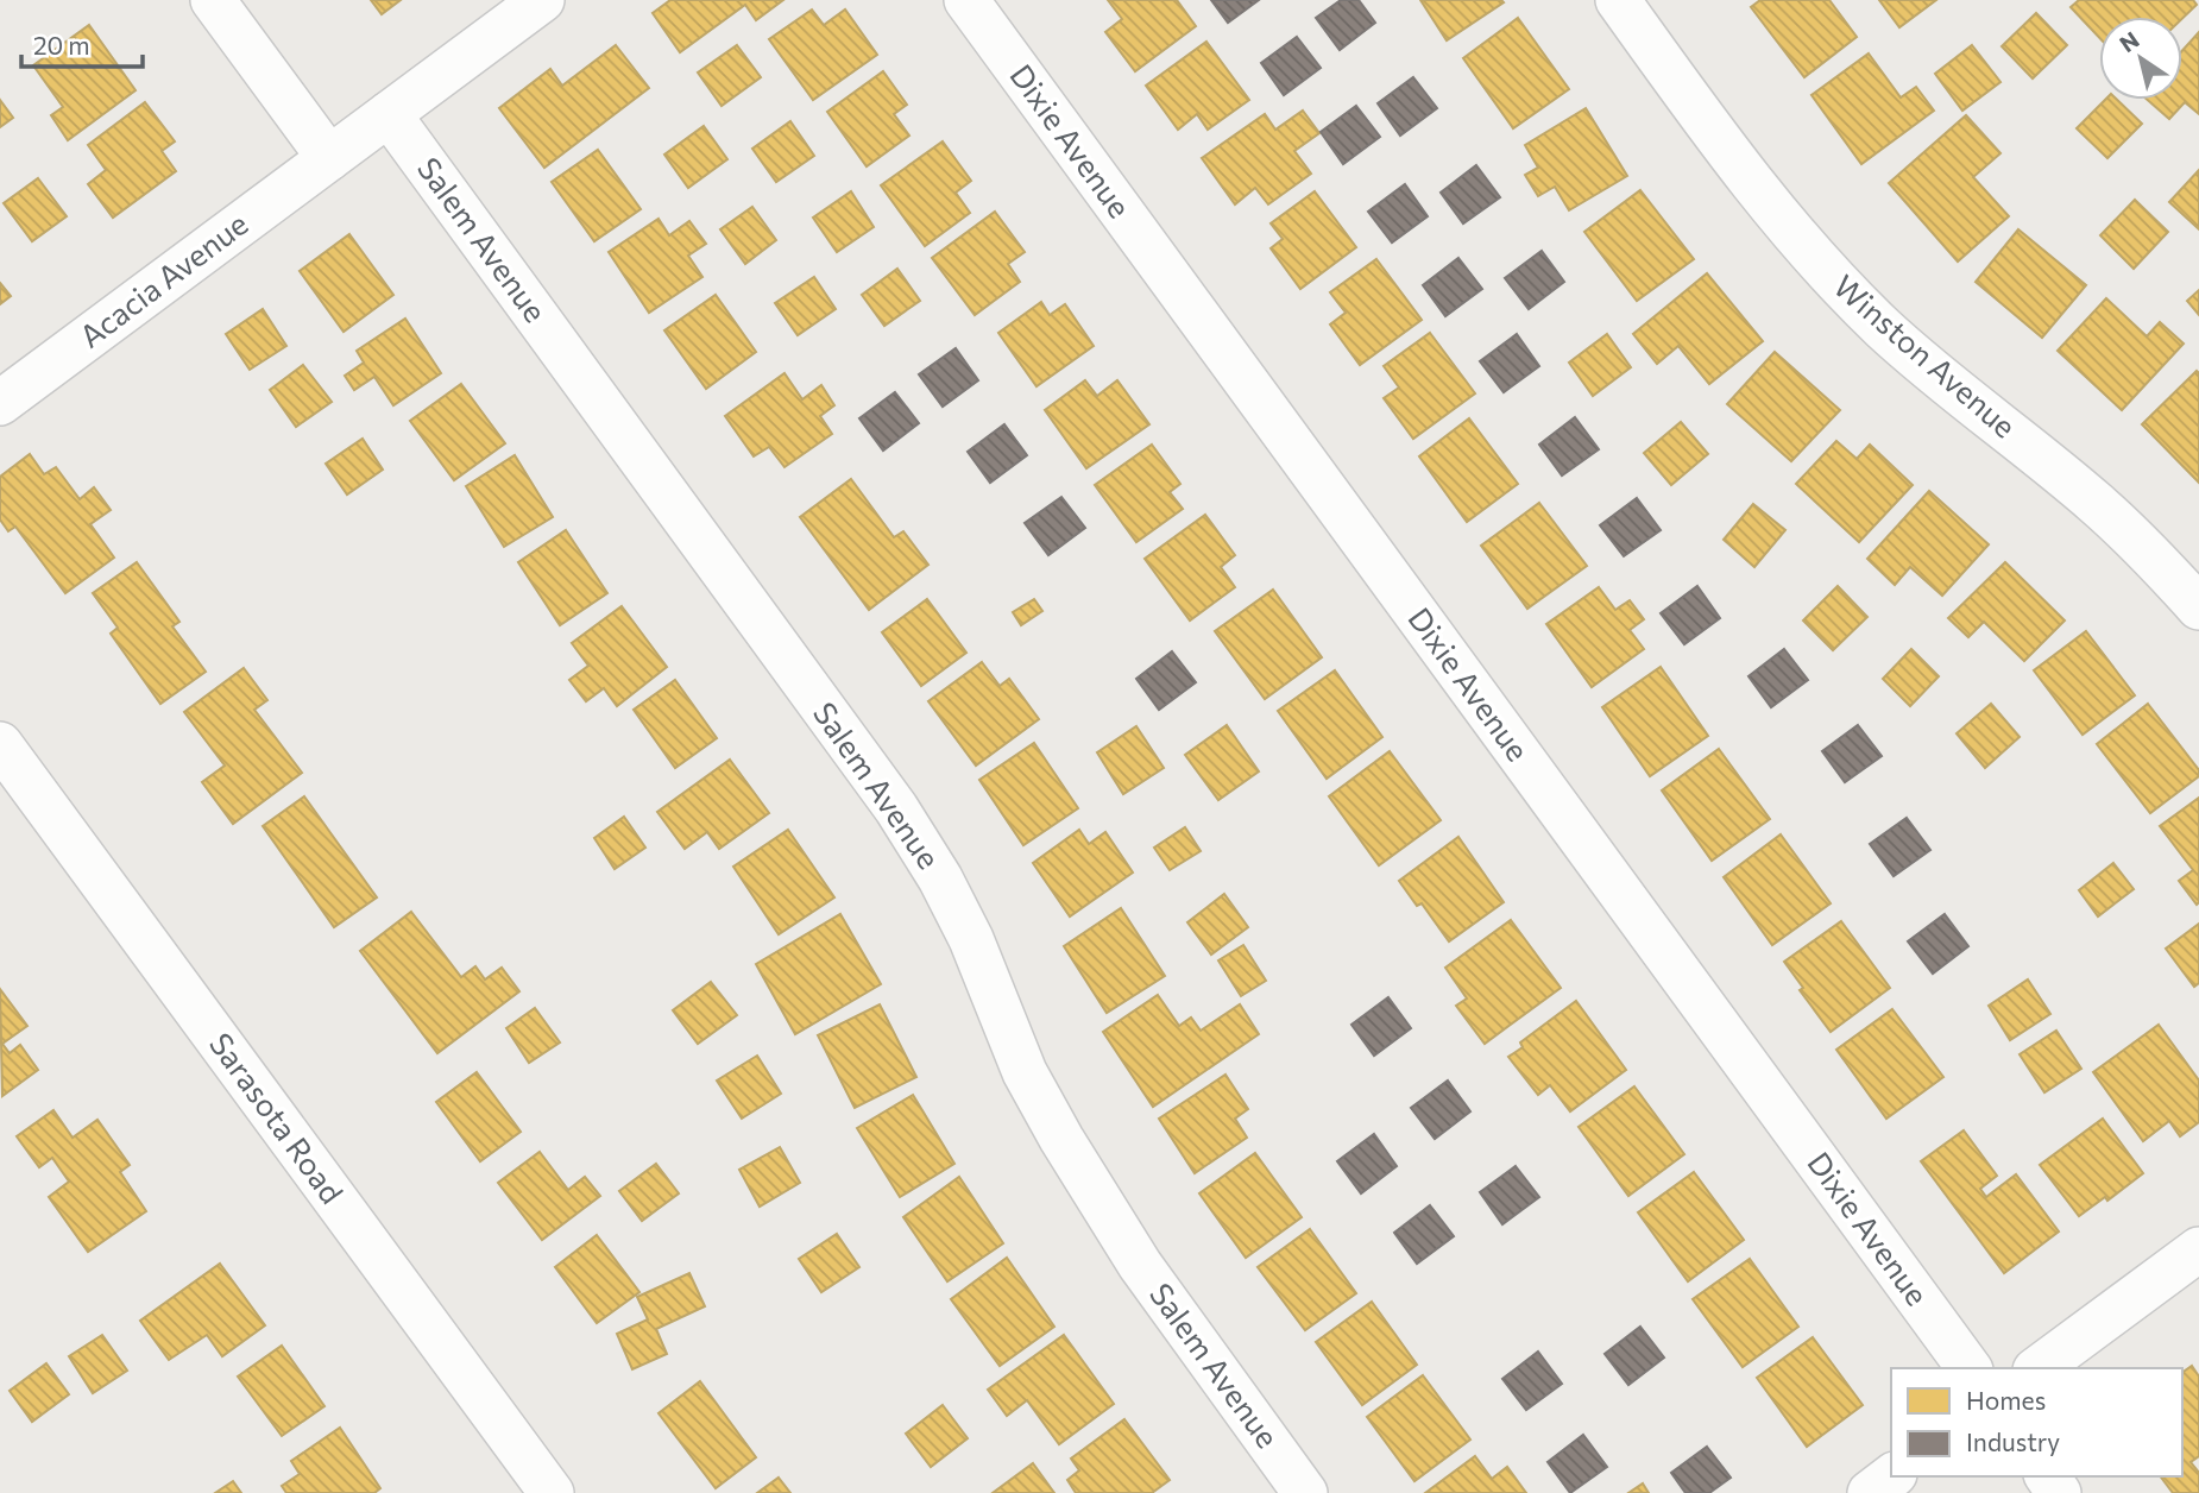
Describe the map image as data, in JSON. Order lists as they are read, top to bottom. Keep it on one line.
{"streets":{"street":["Dixie Avenue","Salem Avenue","Acacia Avenue","Winston Avenue","Sarasota Road"]},"crossings":[["Salem Avenue","Acacia Avenue"]],"legend":["Homes","Industry"],"scale_bar":"20 m","north":"top left"}
